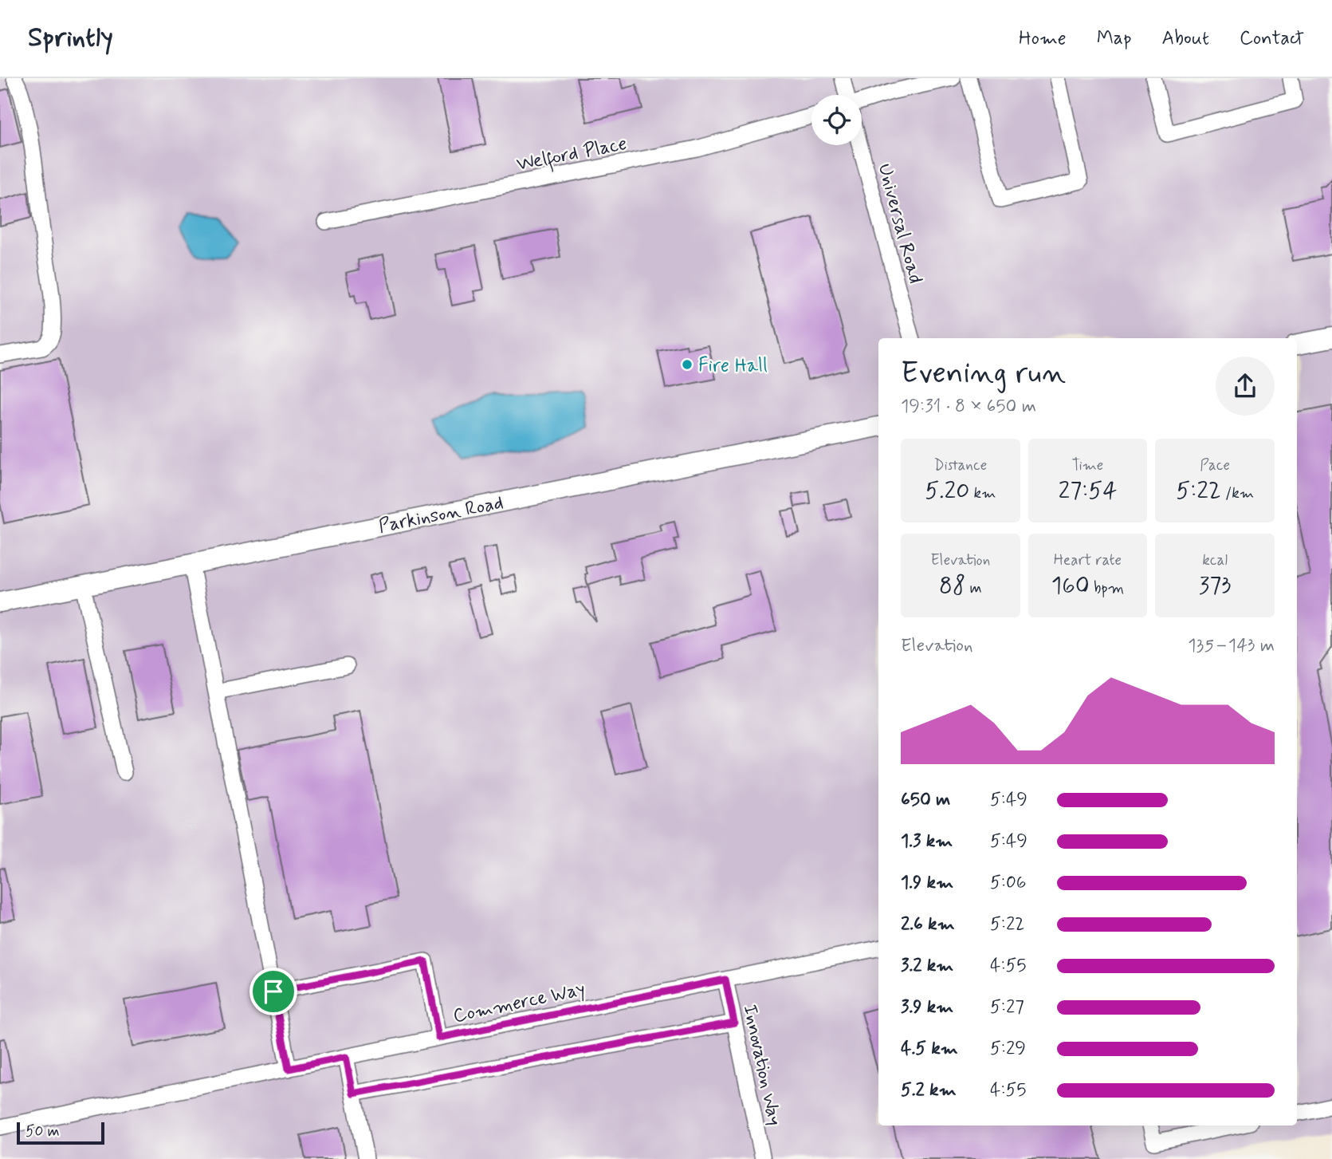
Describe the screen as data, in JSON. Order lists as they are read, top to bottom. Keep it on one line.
{"streets":{"main road":["Parkinson Road"],"street":["Welford Place","Universal Road","Commerce Way","Innovation Way"]},"crossings":[["Commerce Way","Innovation Way"]],"places":["Fire Hall"],"scale_bar":"50 m","page":{"header":"Sprintly","nav":["Home","Map","About","Contact"],"heading":["Evening run","19:31 · 8 × 650 m"],"stats":[["Distance","5.20 km"],["Time","27:54"],["Pace","5:22 /km"],["Elevation","88 m"],["Heart rate","160 bpm"],["kcal","373"]],"chart":["Elevation","135–143 m"],"list":[{"name":"650 m","note":"5:49"},{"name":"1.3 km","note":"5:49"},{"name":"1.9 km","note":"5:06"},{"name":"2.6 km","note":"5:22"},{"name":"3.2 km","note":"4:55"},{"name":"3.9 km","note":"5:27"},{"name":"4.5 km","note":"5:29"},{"name":"5.2 km","note":"4:55"}],"scale":"50 m"}}
